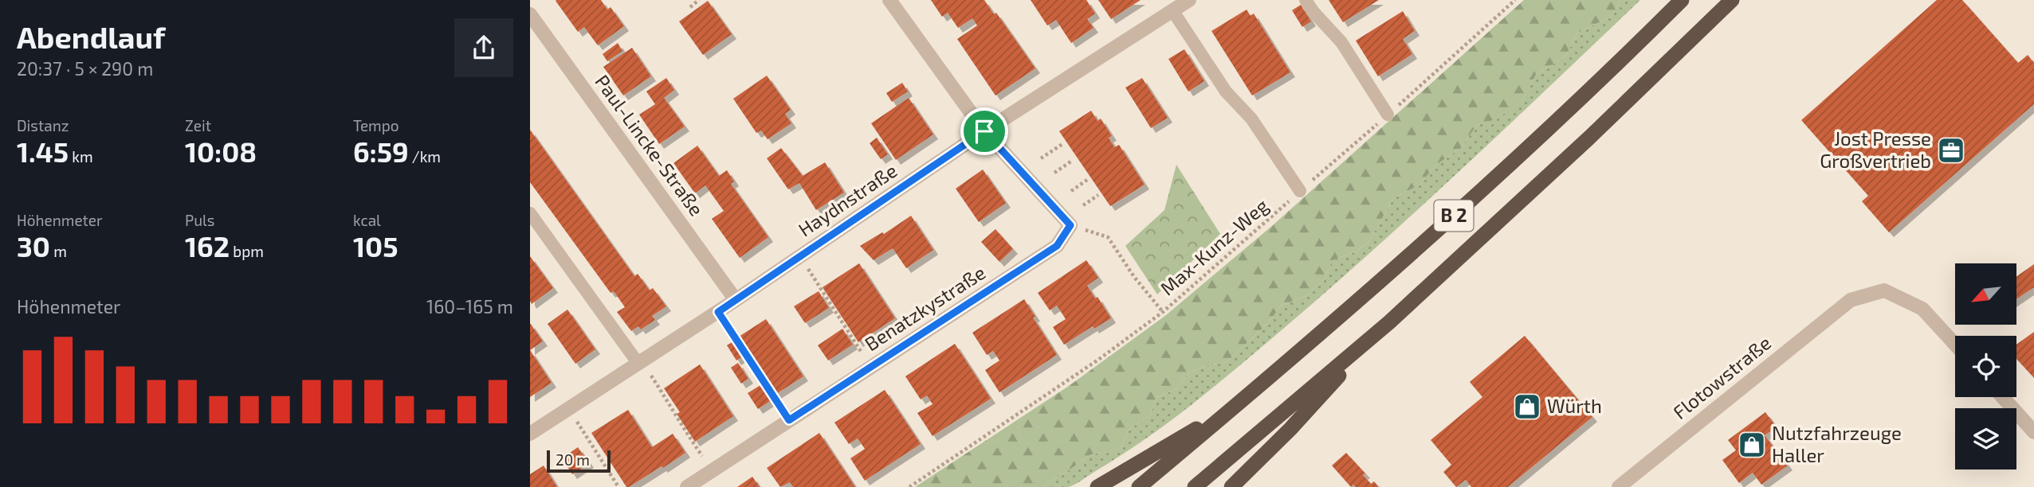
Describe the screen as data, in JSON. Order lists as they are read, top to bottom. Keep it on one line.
{"streets":{"highway":["B 2"],"street":["Paul-Lincke-Straße","Haydnstraße","Benatzkystraße","Flotowstraße"],"path":["Max-Kunz-Weg"]},"crossings":[["Paul-Lincke-Straße","Haydnstraße"]],"places":{"office":["Jost Presse Großvertrieb"],"shop":["Würth","Nutzfahrzeuge Haller"]},"scale_bar":"20 m","north":"bottom left","page":{"heading":["Abendlauf","20:37 · 5 × 290 m"],"stats":[["Distanz","1.45 km"],["Zeit","10:08"],["Tempo","6:59 /km"],["Höhenmeter","30 m"],["Puls","162 bpm"],["kcal","105"]],"chart":["Höhenmeter","160–165 m"],"scale":"20 m"}}
